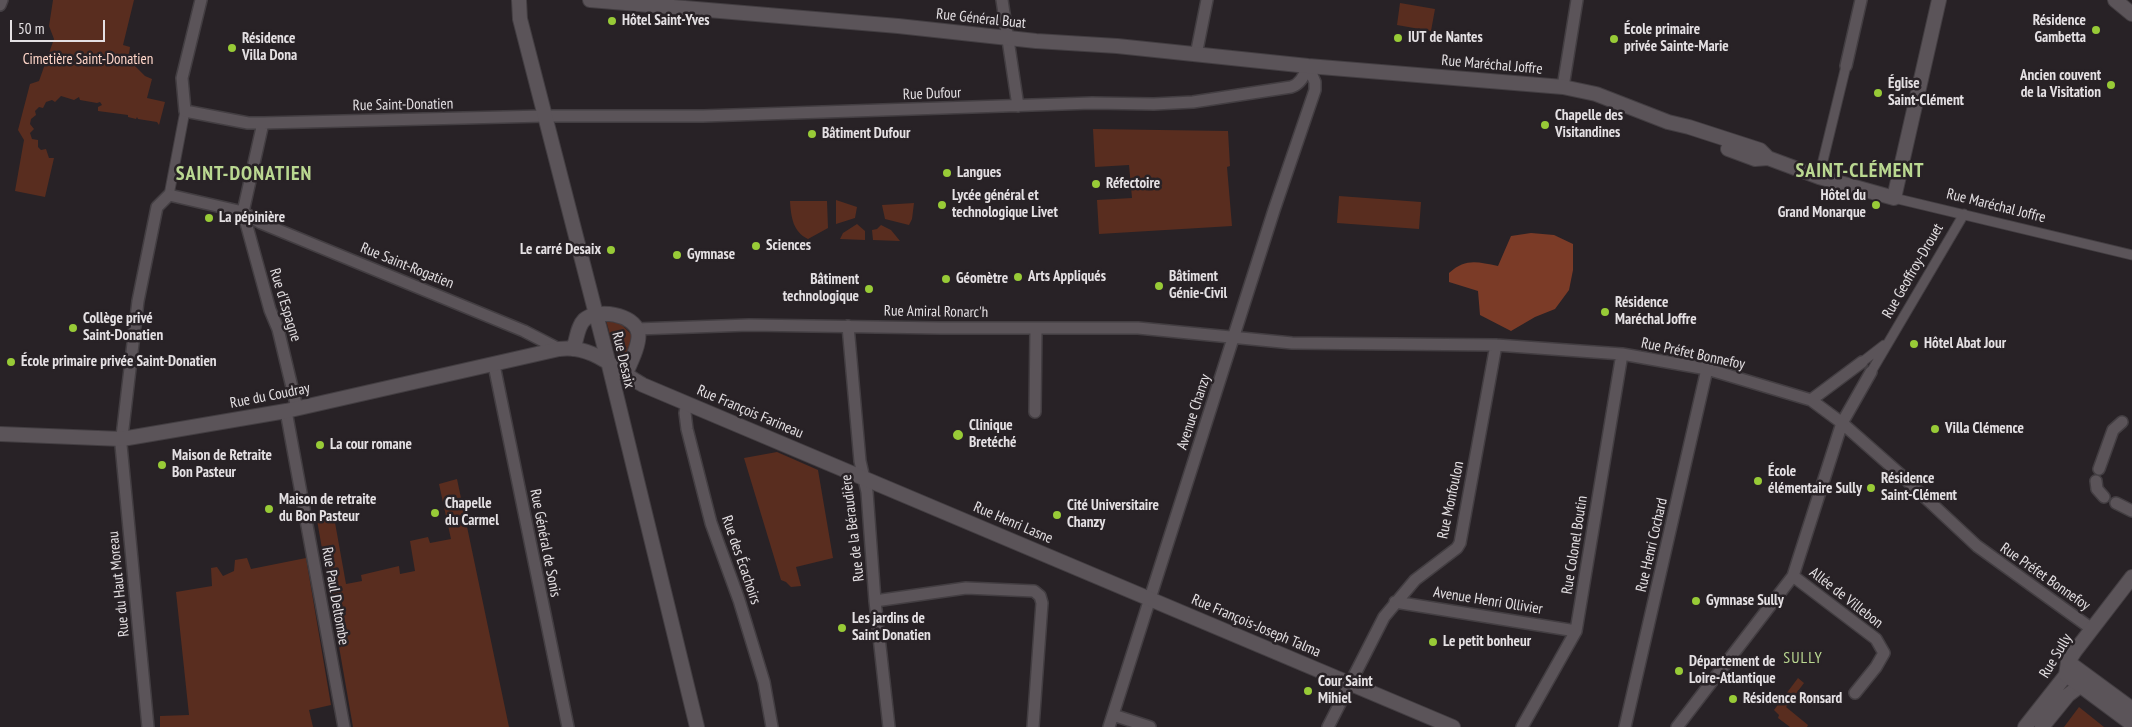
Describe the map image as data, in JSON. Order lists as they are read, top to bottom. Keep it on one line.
{"streets":{"street":["Rue Général Buat","Rue Maréchal Joffre","Rue Dufour","Rue Saint-Donatien","Rue Saint-Rogatien","Rue Geoffroy-Drouet","Rue d'Espagne","Rue Amiral Ronarc'h","Rue Préfet Bonnefoy","Rue Desaix","Rue du Coudray","Rue François Farineau","Avenue Chanzy","Rue Monfoulon","Rue Henri Lasne","Rue de la Béraudière","Rue Général de Sonis","Rue Colonel Boutin","Rue Henri Cochard","Rue des Écachoirs","Rue du Haut Moreau","Rue Paul Deltombe","Allée de Villebon","Avenue Henri Ollivier","Rue François-Joseph Talma","Rue Sully"]},"crossings":[["Rue Général Buat","Rue Maréchal Joffre"],["Rue Général Buat","Avenue Chanzy"],["Rue Maréchal Joffre","Rue Geoffroy-Drouet"],["Rue Maréchal Joffre","Avenue Chanzy"],["Rue Dufour","Rue Saint-Donatien"],["Rue Dufour","Rue Desaix"],["Rue Saint-Donatien","Rue Desaix"],["Rue Saint-Rogatien","Rue d'Espagne"],["Rue Saint-Rogatien","Rue du Coudray"],["Rue Saint-Rogatien","Rue François Farineau"],["Rue Saint-Rogatien","Rue du Haut Moreau"],["Rue Geoffroy-Drouet","Rue Préfet Bonnefoy"],["Rue Geoffroy-Drouet","Allée de Villebon"],["Rue d'Espagne","Rue du Coudray"],["Rue d'Espagne","Rue Paul Deltombe"],["Rue Amiral Ronarc'h","Rue Préfet Bonnefoy"],["Rue Amiral Ronarc'h","Avenue Chanzy"],["Rue Amiral Ronarc'h","Rue de la Béraudière"],["Rue Préfet Bonnefoy","Avenue Chanzy"],["Rue Préfet Bonnefoy","Rue Monfoulon"],["Rue Préfet Bonnefoy","Rue Colonel Boutin"],["Rue Préfet Bonnefoy","Rue Henri Cochard"],["Rue Préfet Bonnefoy","Rue Sully"],["Rue Desaix","Rue François Farineau"],["Rue du Coudray","Rue François Farineau"],["Rue du Coudray","Rue Général de Sonis"],["Rue du Coudray","Rue du Haut Moreau"],["Rue du Coudray","Rue Paul Deltombe"],["Rue François Farineau","Rue Henri Lasne"],["Rue François Farineau","Rue de la Béraudière"],["Rue François Farineau","Rue des Écachoirs"],["Avenue Chanzy","Rue Henri Lasne"],["Avenue Chanzy","Rue François-Joseph Talma"],["Rue Monfoulon","Avenue Henri Ollivier"],["Rue Monfoulon","Rue François-Joseph Talma"],["Rue Henri Lasne","Rue de la Béraudière"],["Rue Henri Lasne","Rue François-Joseph Talma"],["Rue Colonel Boutin","Avenue Henri Ollivier"]],"districts":["SAINT-CLÉMENT","SAINT-DONATIEN","SULLY"],"parks":["Cimetière Saint-Donatien"],"places":["Hôtel Saint-Yves","Résidence Gambetta","IUT de Nantes","École primaire privée Sainte-Marie","Résidence Villa Dona","Ancien couvent de la Visitation","Église Saint-Clément","Chapelle des Visitandines","Bâtiment Dufour","Langues","Réfectoire","Lycée général et technologique Livet","Hôtel du Grand Monarque","La pépinière","Sciences","Le carré Desaix","Gymnase","Arts Appliqués","Géomètre","Bâtiment Génie-Civil","Bâtiment technologique","Résidence Maréchal Joffre","Collège privé Saint-Donatien","Hôtel Abat Jour","École primaire privée Saint-Donatien","Villa Clémence","Clinique Bretéché","La cour romane","Maison de Retraite Bon Pasteur","École élémentaire Sully","Résidence Saint-Clément","Maison de retraite du Bon Pasteur","Chapelle du Carmel","Cité Universitaire Chanzy","Gymnase Sully","Les jardins de Saint Donatien","Le petit bonheur","Département de Loire-Atlantique","Cour Saint Mihiel","Résidence Ronsard"],"scale_bar":"50 m"}
